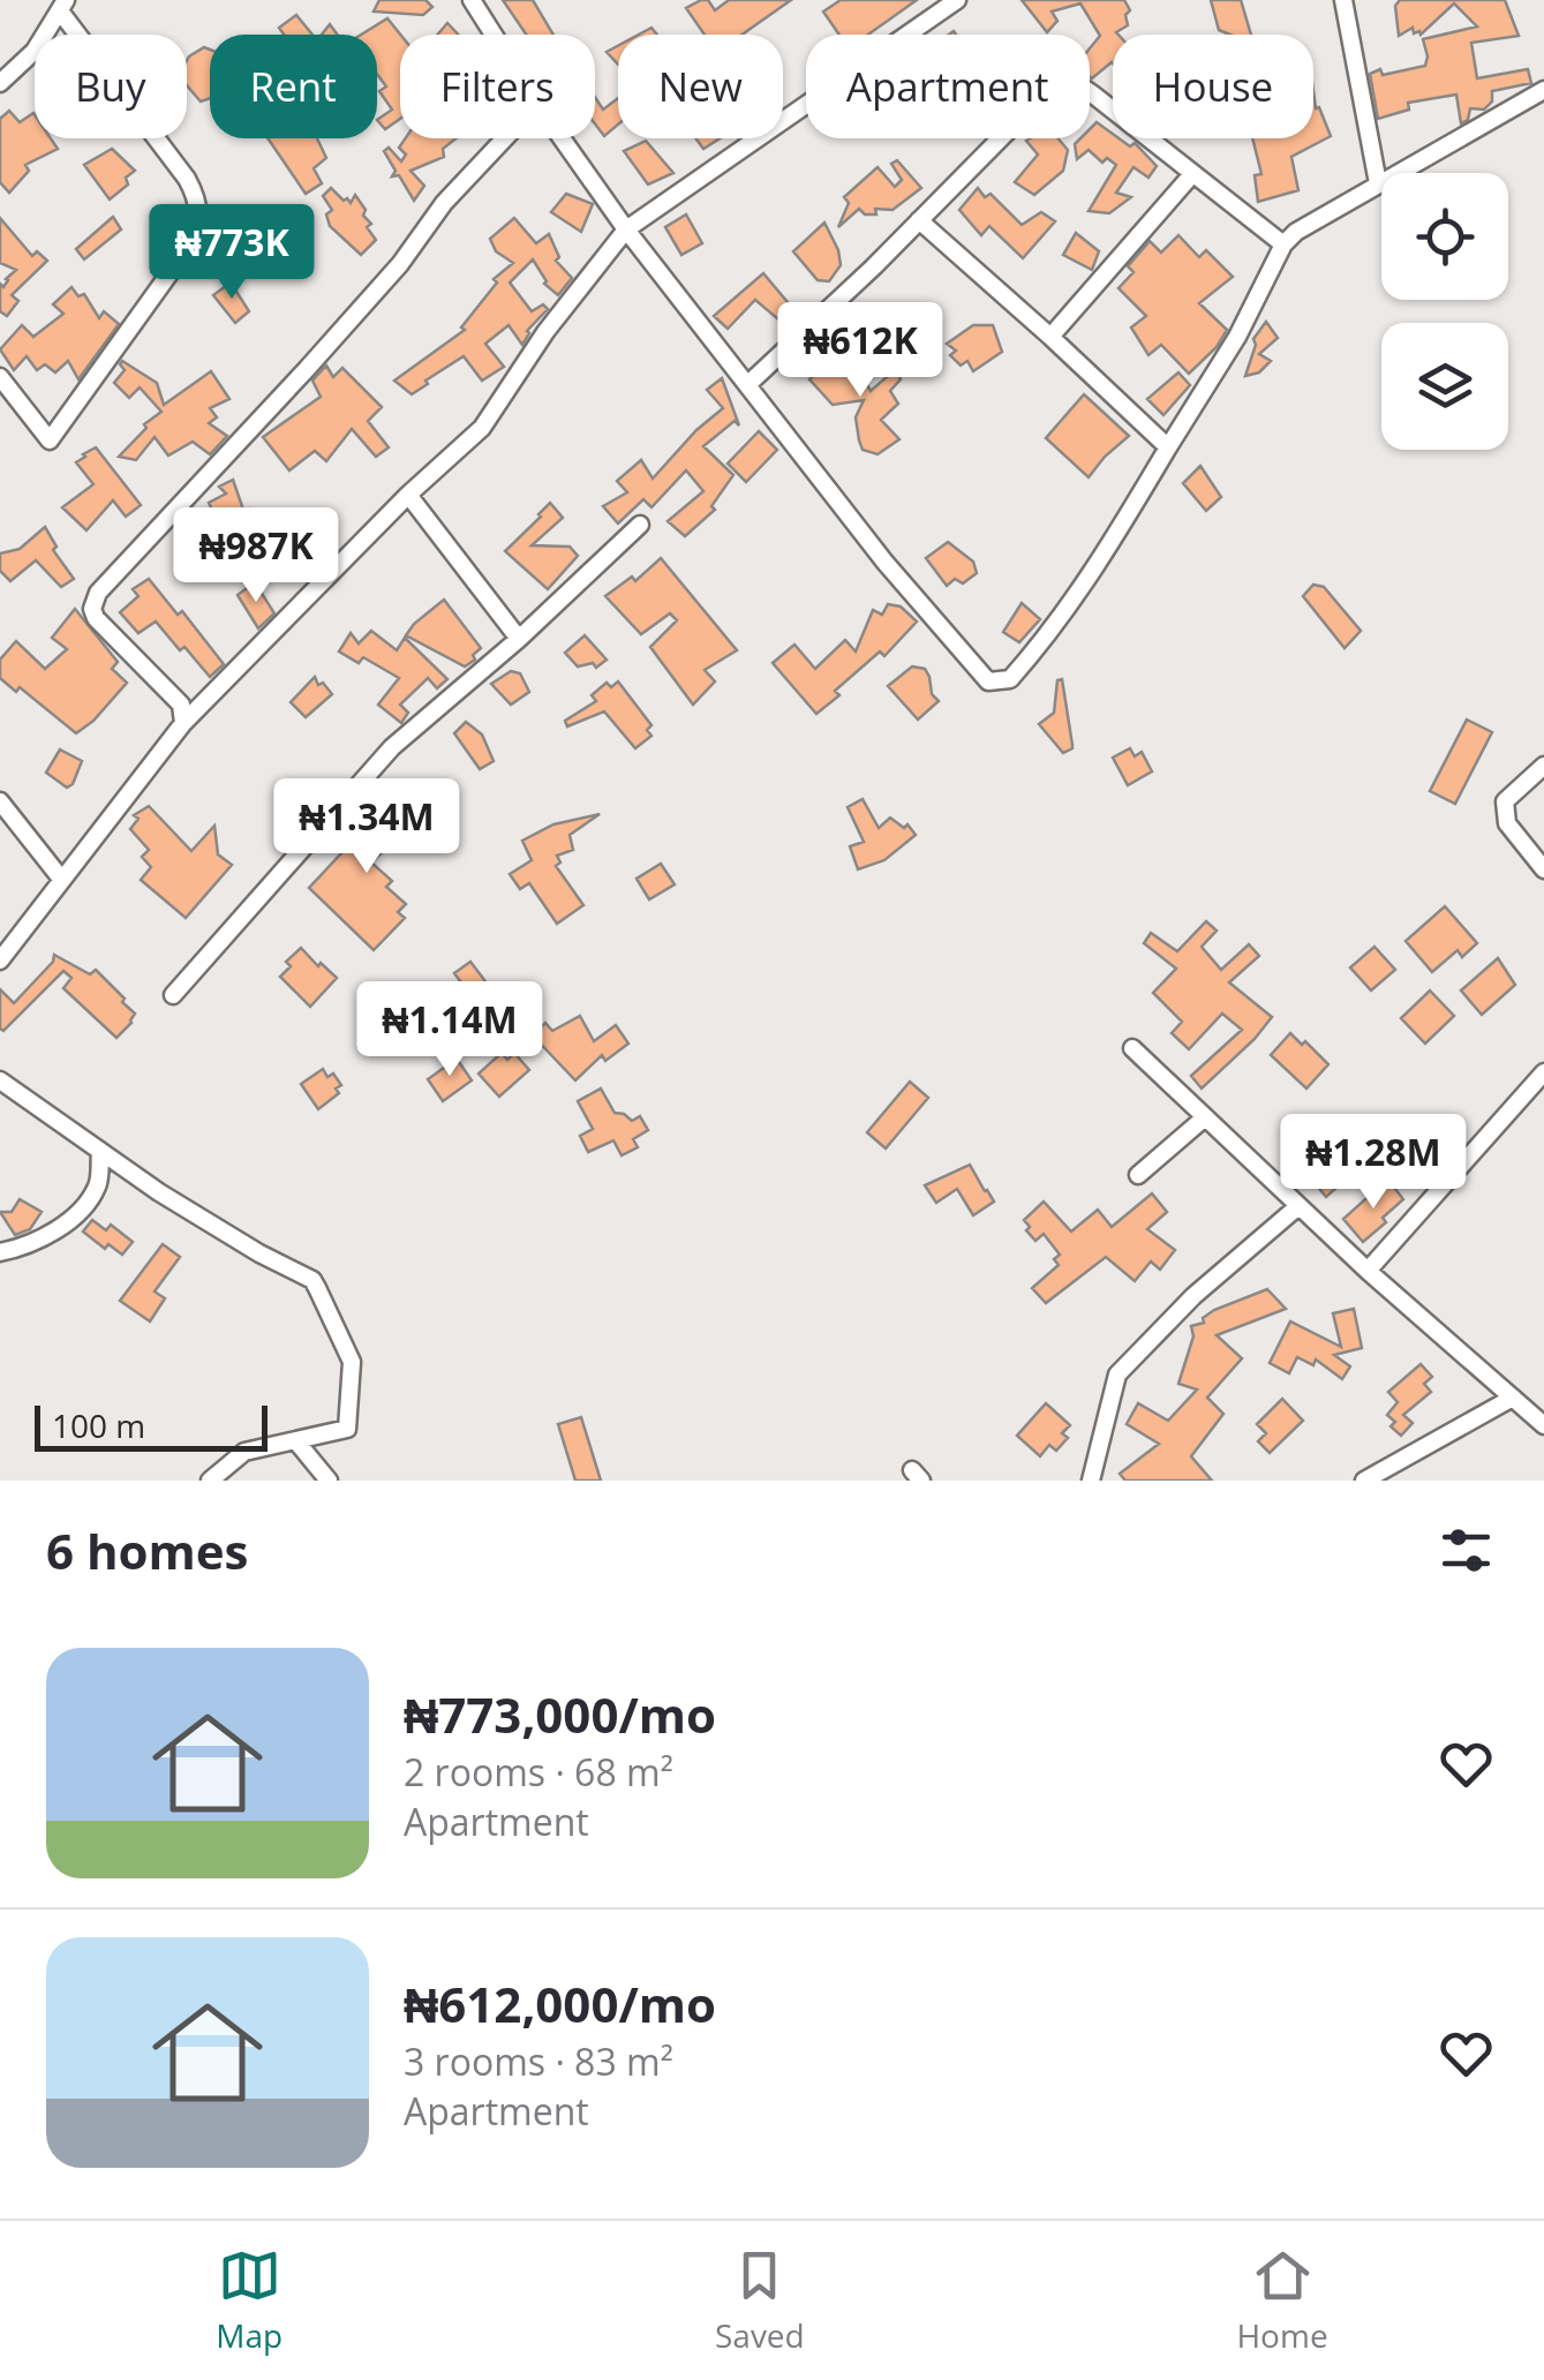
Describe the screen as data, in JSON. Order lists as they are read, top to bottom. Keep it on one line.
{"scale_bar":"100 m","page":{"chip":["Buy","Rent","Filters","New","Apartment","House"],"price":["₦773K","₦612K","₦987K","₦1.34M","₦1.14M","₦1.28M"],"scale":"100 m","heading":"6 homes","list":[{"name":"₦773,000/mo","note":"2 rooms · 68 m² · Apartment"},{"name":"₦612,000/mo","note":"3 rooms · 83 m² · Apartment"}],"tabs":["Map","Saved","Home"]}}
